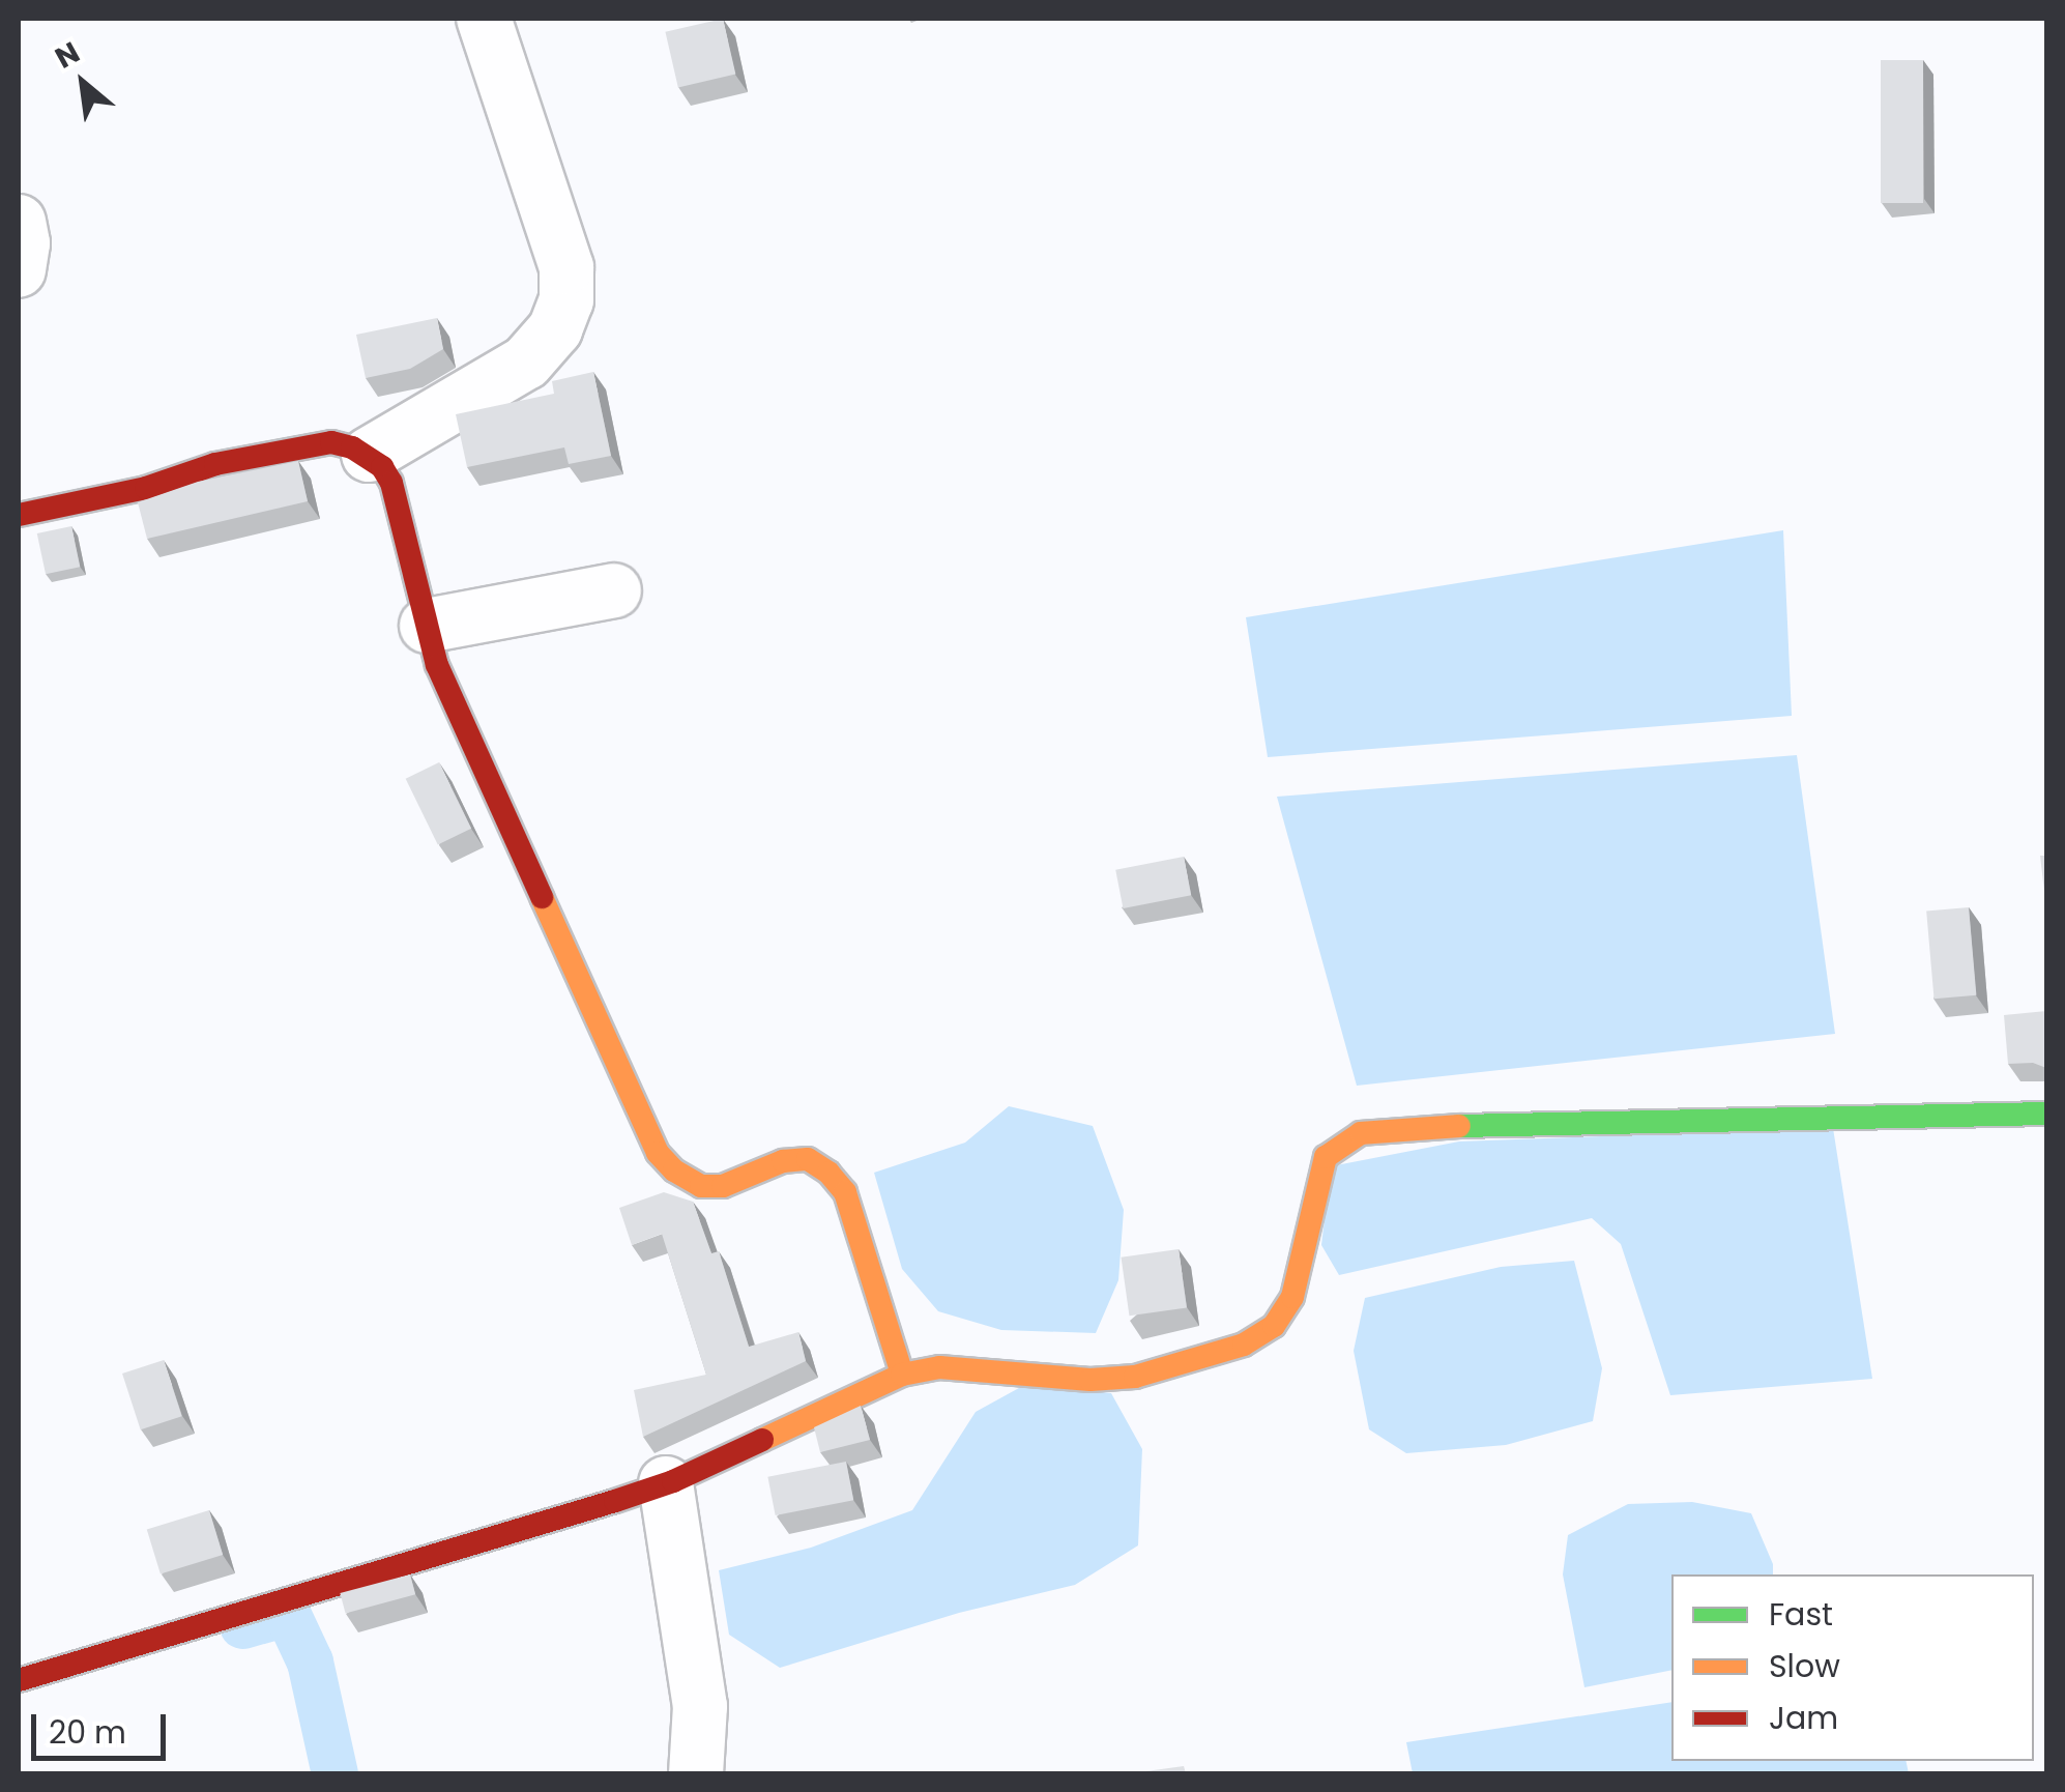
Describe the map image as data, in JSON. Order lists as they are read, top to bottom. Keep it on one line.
{"legend":["Fast","Slow","Jam"],"scale_bar":"20 m","north":"top left"}
